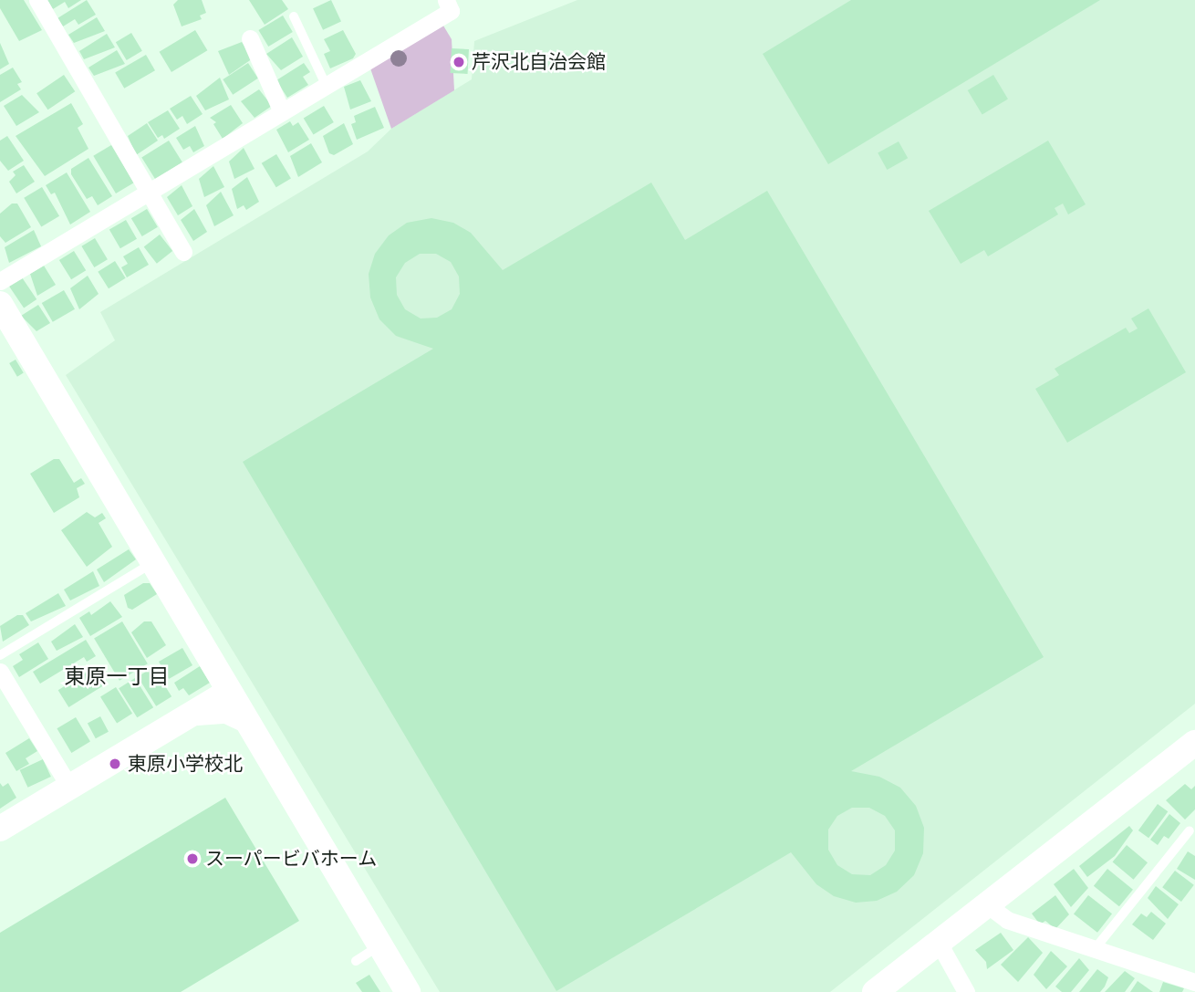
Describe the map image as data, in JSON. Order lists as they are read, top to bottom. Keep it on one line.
{"districts":["東原一丁目"],"places":["芹沢北自治会館","東原小学校北","スーパービバホーム"]}
